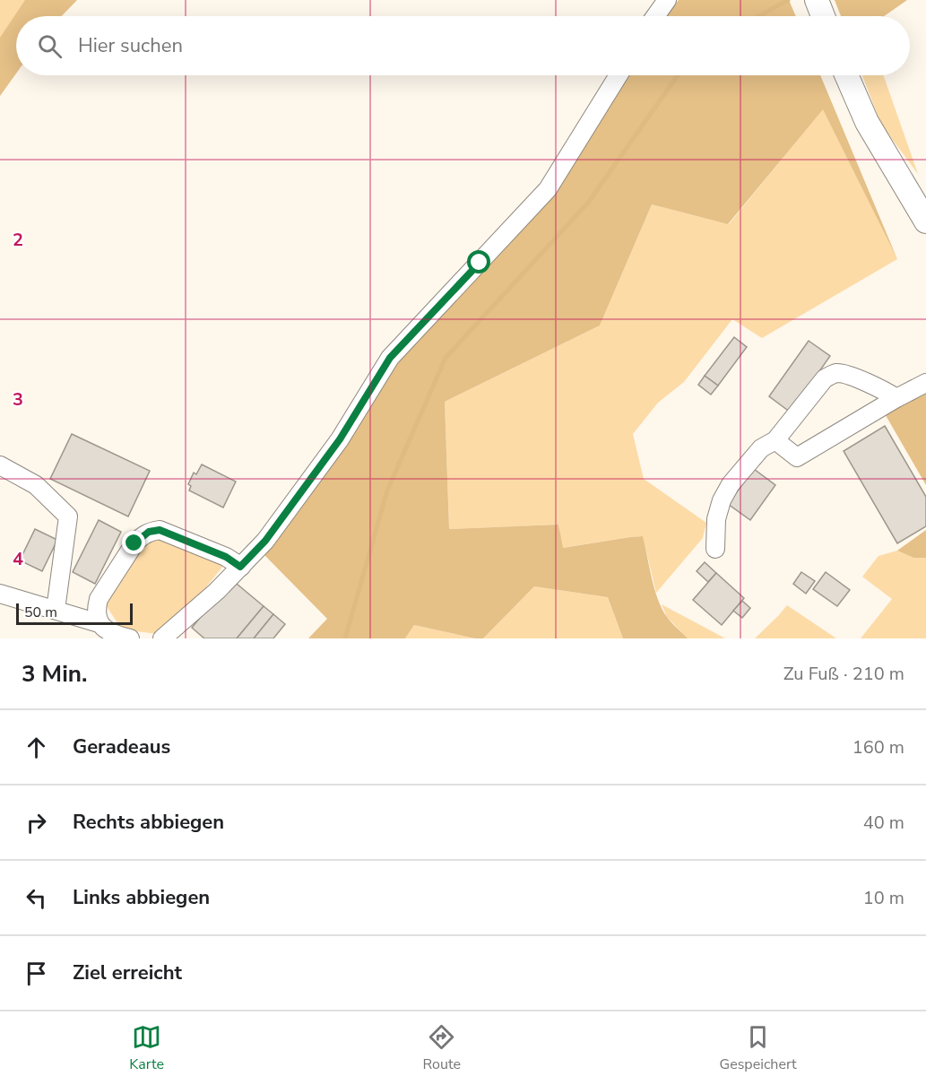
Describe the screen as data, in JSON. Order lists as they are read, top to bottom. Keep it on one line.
{"scale_bar":"50 m","page":{"search":"Hier suchen","scale":"50 m","heading":["3 Min.","Zu Fuß · 210 m"],"list":[["Geradeaus","160 m"],["Rechts abbiegen","40 m"],["Links abbiegen","10 m"],"Ziel erreicht"],"nav":["Karte","Route","Gespeichert"]},"grid":{"rows":["2","3","4"]}}
